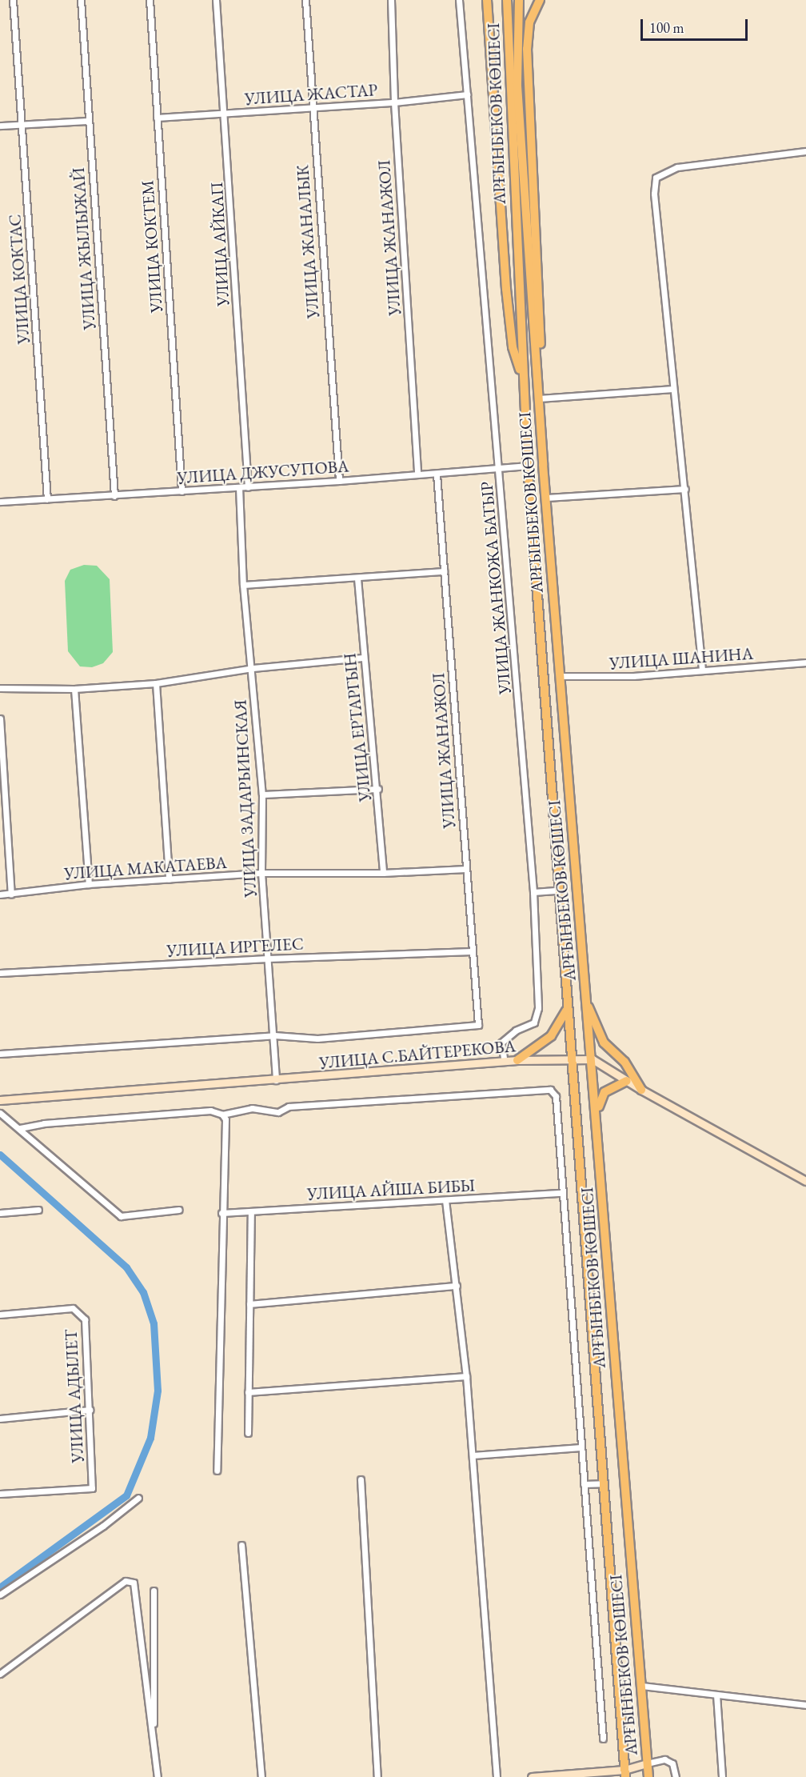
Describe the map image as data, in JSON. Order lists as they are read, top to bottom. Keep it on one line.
{"streets":{"main road":["АРҒЫНБЕКОВ КӨШЕСІ","УЛИЦА С.БАЙТЕРЕКОВА"],"street":["УЛИЦА ЖАСТАР","УЛИЦА ЖАНАЖОЛ","УЛИЦА ЖАНАЛЫК","УЛИЦА АЙКАП","УЛИЦА КОКТЕМ","УЛИЦА ЖЫЛЫЖАЙ","УЛИЦА КОКТАС","УЛИЦА ДЖУСУПОВА","УЛИЦА ЖАНКОЖА БАТЫР","УЛИЦА ШАНИНА","УЛИЦА ЕРТАРГЫН","УЛИЦА ЗАДАРЬИНСКАЯ","УЛИЦА МАКАТАЕВА","УЛИЦА ИРГЕЛЕС","УЛИЦА АЙША БИБЫ","УЛИЦА АДЫЛЕТ"]},"crossings":[["УЛИЦА ЖАСТАР","УЛИЦА ЖАНАЖОЛ"],["УЛИЦА ЖАСТАР","УЛИЦА ЖАНАЛЫК"],["УЛИЦА ЖАСТАР","УЛИЦА АЙКАП"],["УЛИЦА ЖАСТАР","УЛИЦА КОКТЕМ"],["УЛИЦА ЖАСТАР","УЛИЦА ЖАНКОЖА БАТЫР"],["АРҒЫНБЕКОВ КӨШЕСІ","УЛИЦА ДЖУСУПОВА"],["АРҒЫНБЕКОВ КӨШЕСІ","УЛИЦА ШАНИНА"],["АРҒЫНБЕКОВ КӨШЕСІ","УЛИЦА С.БАЙТЕРЕКОВА"],["УЛИЦА ЖАНАЖОЛ","УЛИЦА ДЖУСУПОВА"],["УЛИЦА ЖАНАЖОЛ","УЛИЦА ЗАДАРЬИНСКАЯ"],["УЛИЦА ЖАНАЖОЛ","УЛИЦА МАКАТАЕВА"],["УЛИЦА ЖАНАЖОЛ","УЛИЦА ИРГЕЛЕС"],["УЛИЦА ЖАНАЛЫК","УЛИЦА ДЖУСУПОВА"],["УЛИЦА АЙКАП","УЛИЦА ДЖУСУПОВА"],["УЛИЦА КОКТЕМ","УЛИЦА ДЖУСУПОВА"],["УЛИЦА ЖЫЛЫЖАЙ","УЛИЦА ДЖУСУПОВА"],["УЛИЦА КОКТАС","УЛИЦА ДЖУСУПОВА"],["УЛИЦА ДЖУСУПОВА","УЛИЦА ЖАНКОЖА БАТЫР"],["УЛИЦА ДЖУСУПОВА","УЛИЦА ЗАДАРЬИНСКАЯ"],["УЛИЦА ЖАНКОЖА БАТЫР","УЛИЦА С.БАЙТЕРЕКОВА"],["УЛИЦА ЕРТАРГЫН","УЛИЦА МАКАТАЕВА"],["УЛИЦА ЗАДАРЬИНСКАЯ","УЛИЦА МАКАТАЕВА"],["УЛИЦА ЗАДАРЬИНСКАЯ","УЛИЦА ИРГЕЛЕС"],["УЛИЦА ЗАДАРЬИНСКАЯ","УЛИЦА С.БАЙТЕРЕКОВА"]],"scale_bar":"100 m"}
